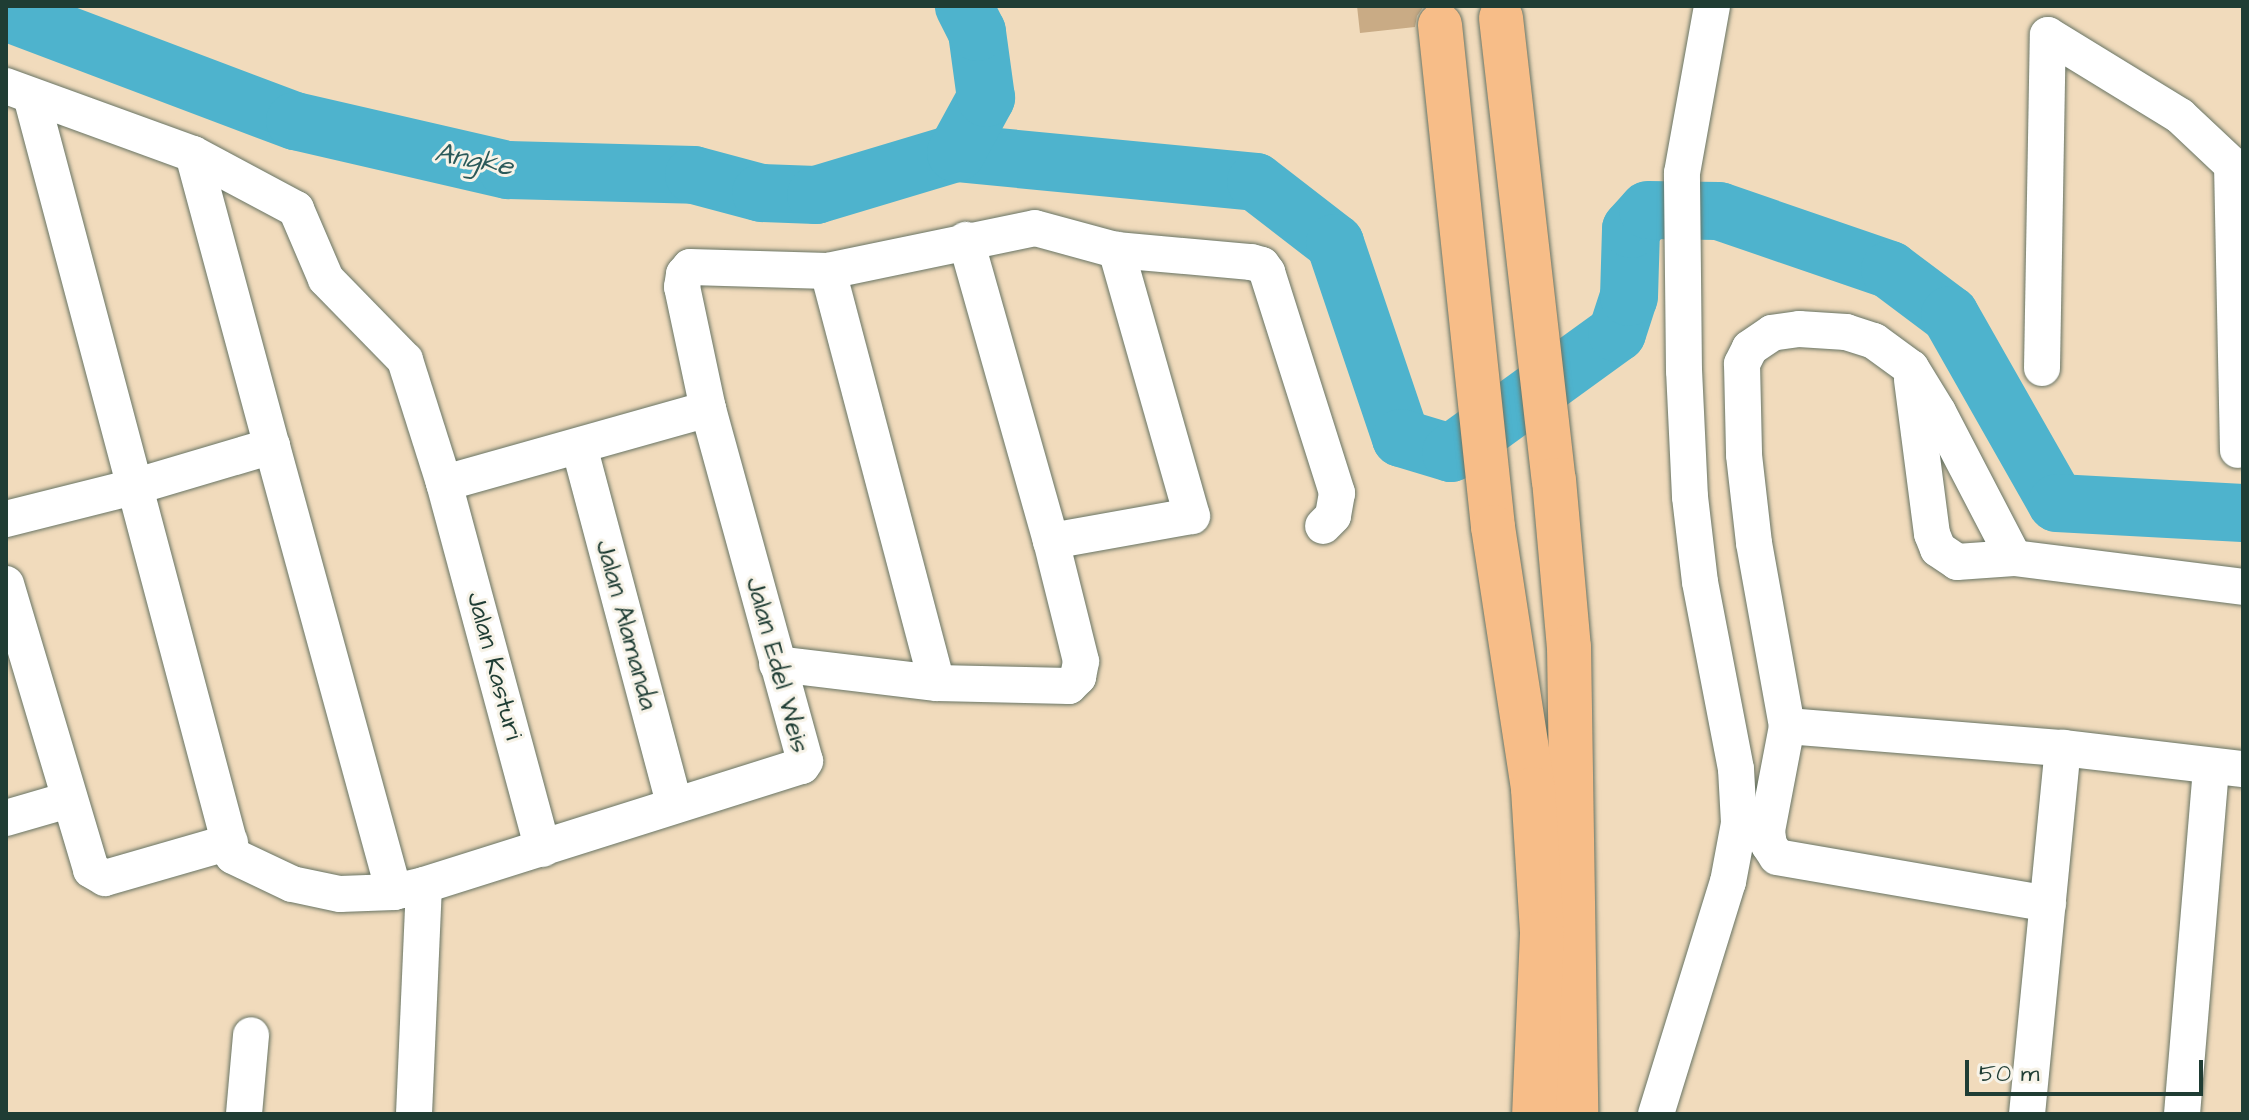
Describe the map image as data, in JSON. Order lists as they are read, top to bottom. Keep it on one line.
{"streets":{"street":["Jalan Alamanda","Jalan Edel Weis","Jalan Kasturi"]},"crossings":[["Jalan Alamanda","Jalan Edel Weis"],["Jalan Edel Weis","Jalan Kasturi"]],"water":["Angke"],"scale_bar":"50 m"}
